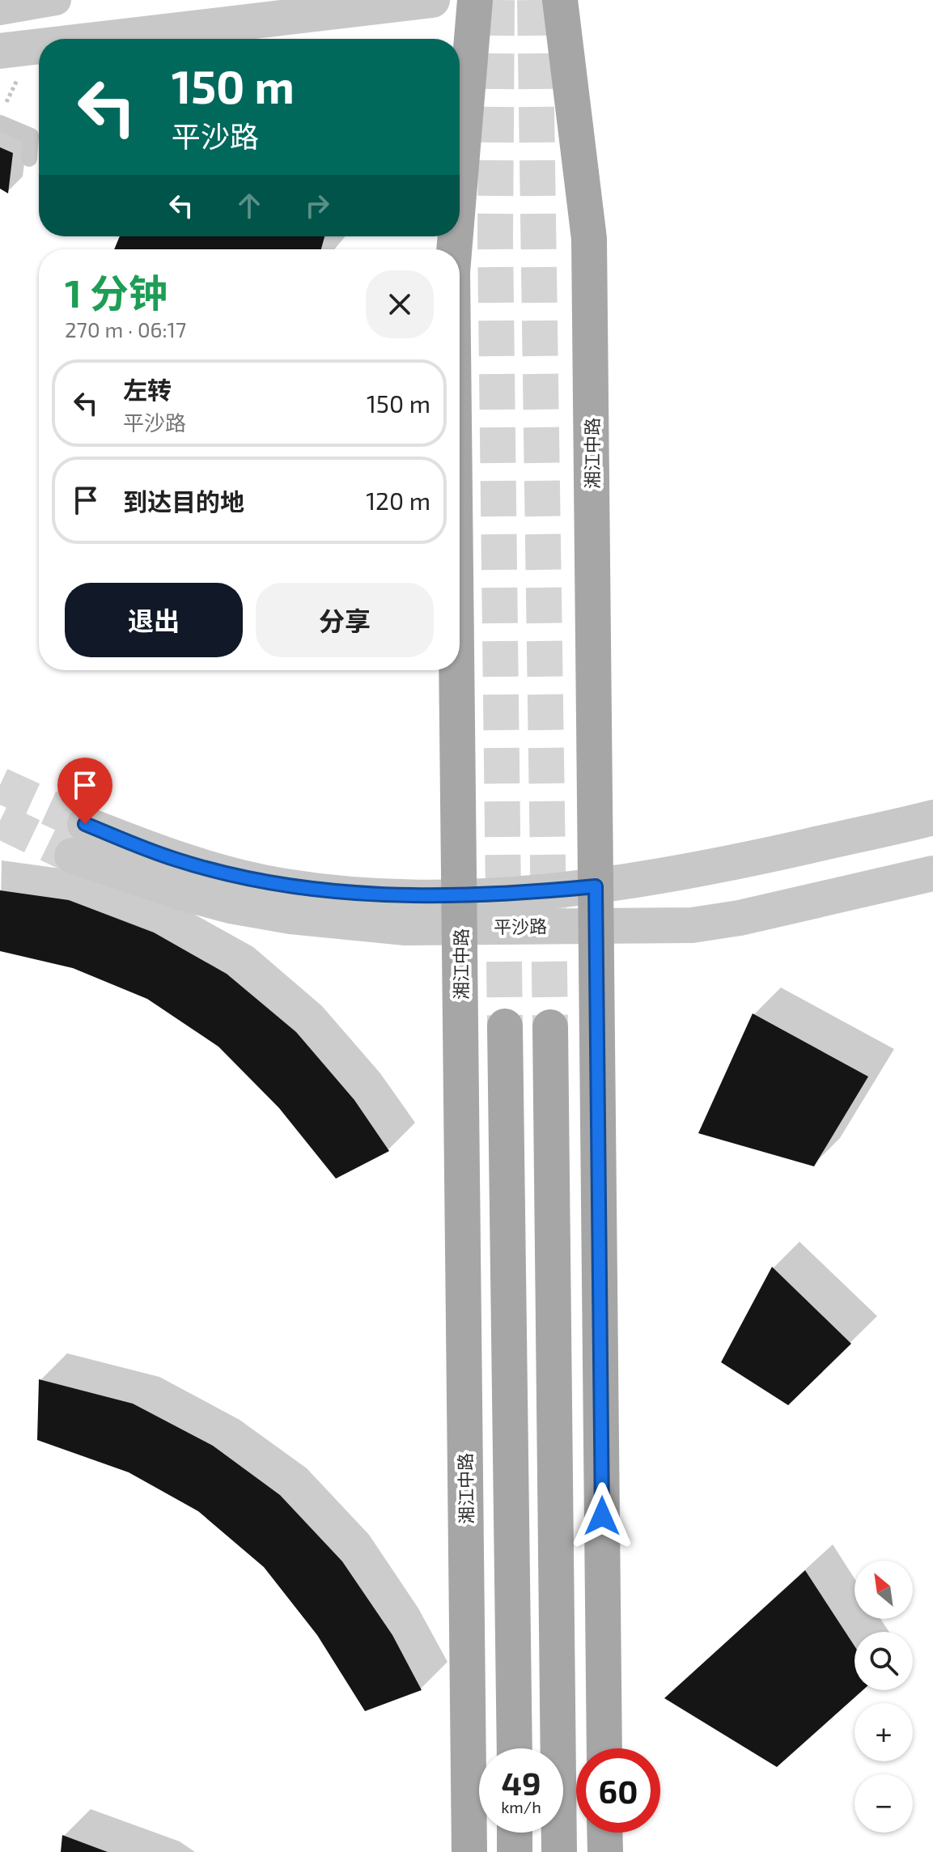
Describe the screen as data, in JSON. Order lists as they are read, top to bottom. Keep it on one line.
{"streets":{"main road":["湘江中路"],"street":["平沙路"]},"crossings":[["湘江中路","平沙路"]],"north":"top left","page":{"turn":["150 m","平沙路"],"heading":["1 分钟","270 m · 06:17"],"list":[{"name":"左转","note":"平沙路","value":"150 m"},{"name":"到达目的地","value":"120 m"}],"buttons":["退出","分享"],"map_buttons":["+","−"],"speed":"49 km/h","limit":"60"}}
